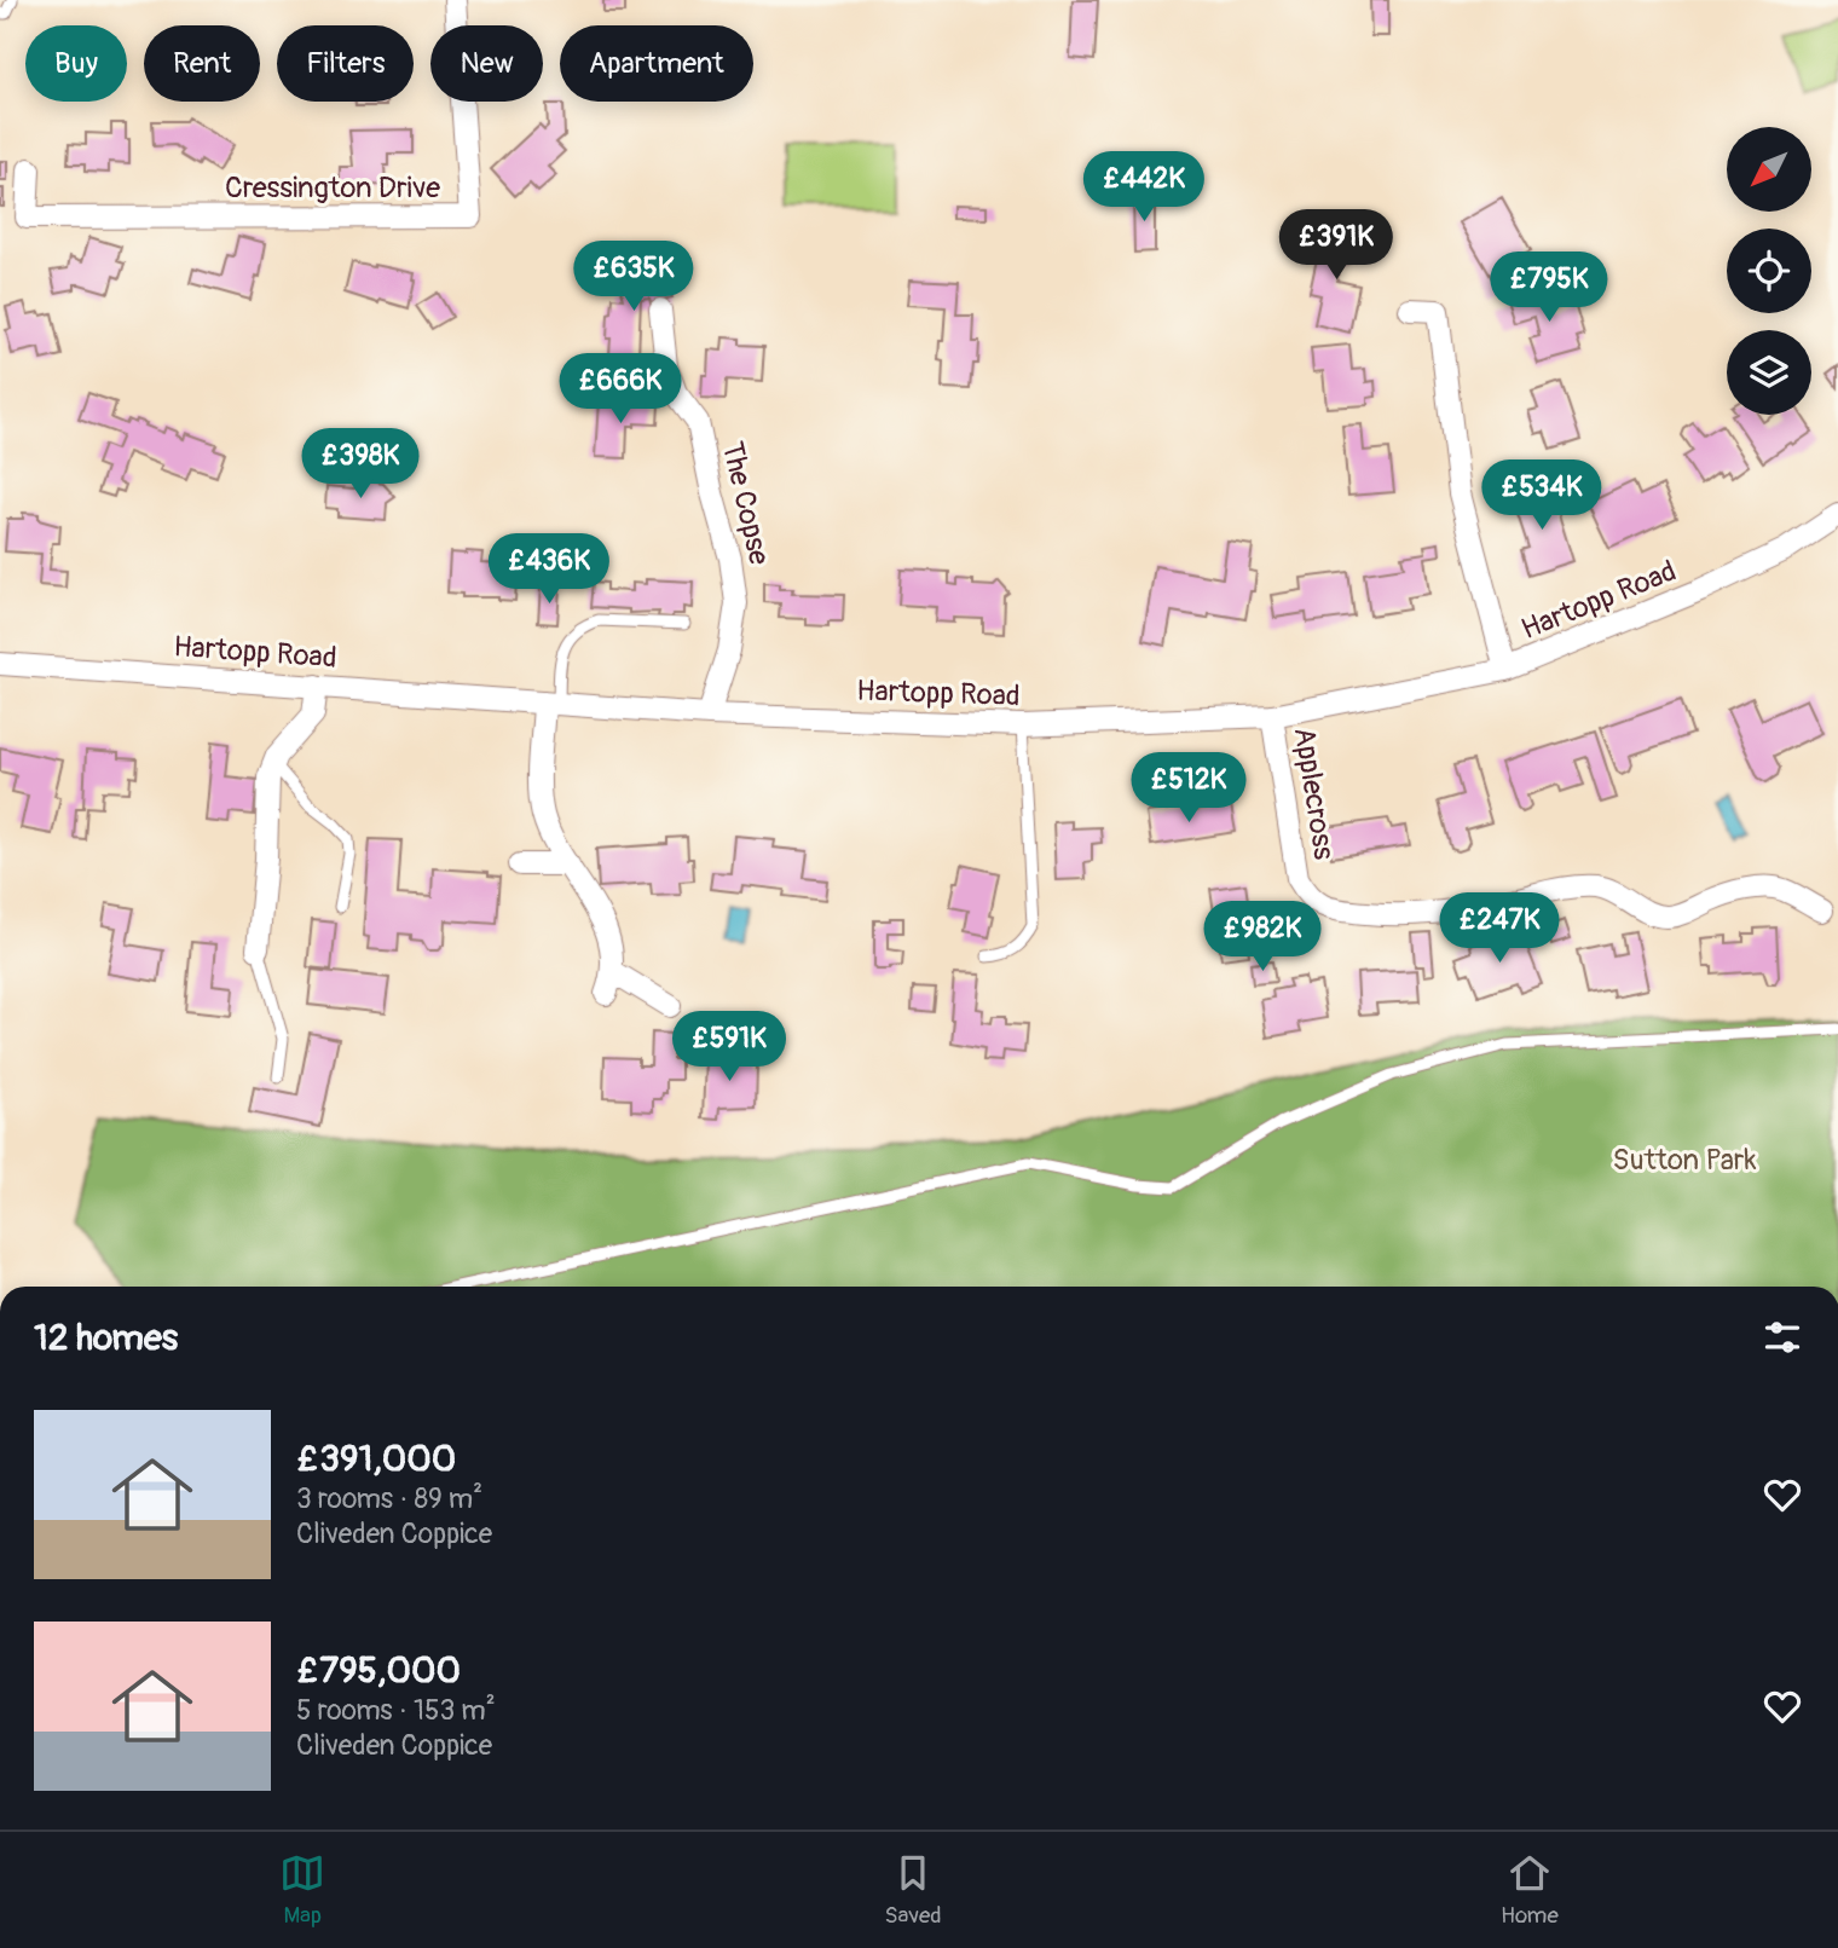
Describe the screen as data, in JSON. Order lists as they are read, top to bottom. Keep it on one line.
{"streets":{"street":["Cressington Drive","The Copse","Hartopp Road","Applecross"]},"crossings":[["The Copse","Hartopp Road"],["Hartopp Road","Applecross"]],"parks":["Sutton Park"],"north":"bottom left","page":{"chip":["Buy","Rent","Filters","New","Apartment"],"price":["£442K","£391K","£635K","£795K","£666K","£398K","£534K","£436K","£512K","£247K","£982K","£591K"],"heading":"12 homes","list":[{"name":"£391,000","note":"3 rooms · 89 m² · Cliveden Coppice"},{"name":"£795,000","note":"5 rooms · 153 m² · Cliveden Coppice"}],"tabs":["Map","Saved","Home"]}}
